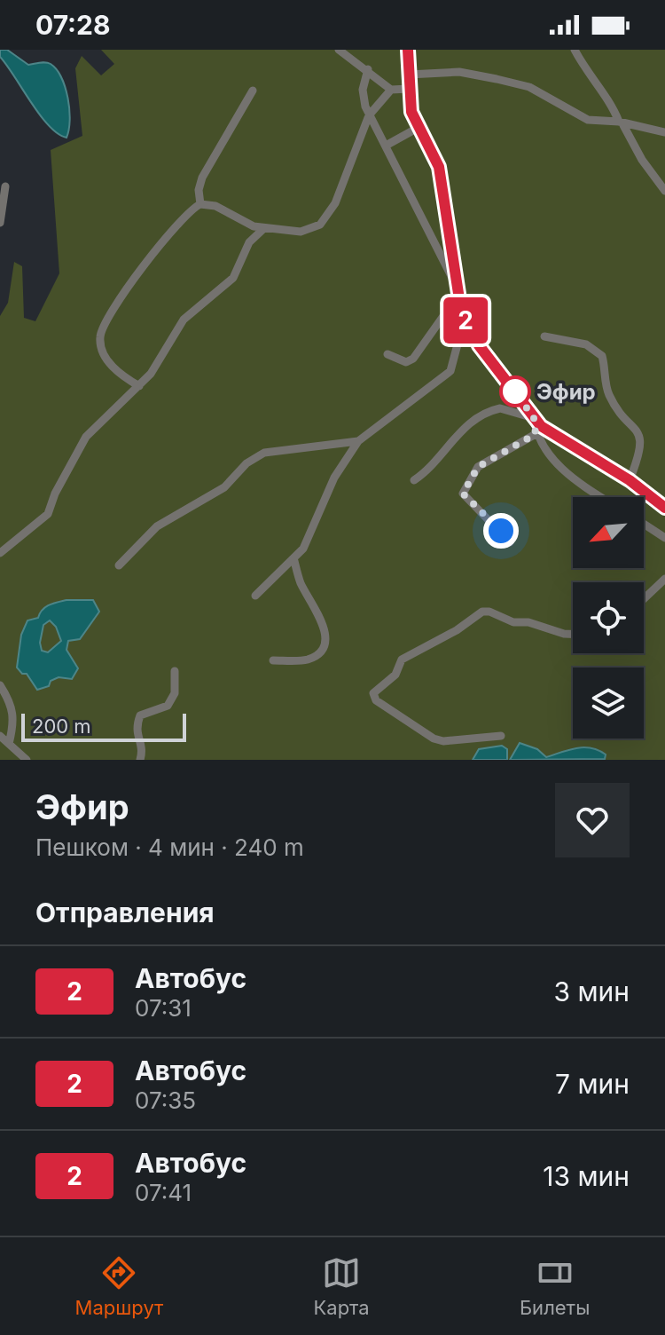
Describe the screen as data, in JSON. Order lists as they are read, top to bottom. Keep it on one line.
{"places":["Эфир"],"lines":["bus line 2"],"scale_bar":"200 m","north":"bottom left","page":{"status":"07:28","on_map":"2","scale":"200 m","heading":[["Эфир","Пешком · 4 мин · 240 m"],"Отправления"],"list":[{"mark":"2","name":"Автобус","note":"07:31","value":"3 мин"},{"mark":"2","name":"Автобус","note":"07:35","value":"7 мин"},{"mark":"2","name":"Автобус","note":"07:41","value":"13 мин"}],"tabs":["Маршрут","Карта","Билеты"]}}
